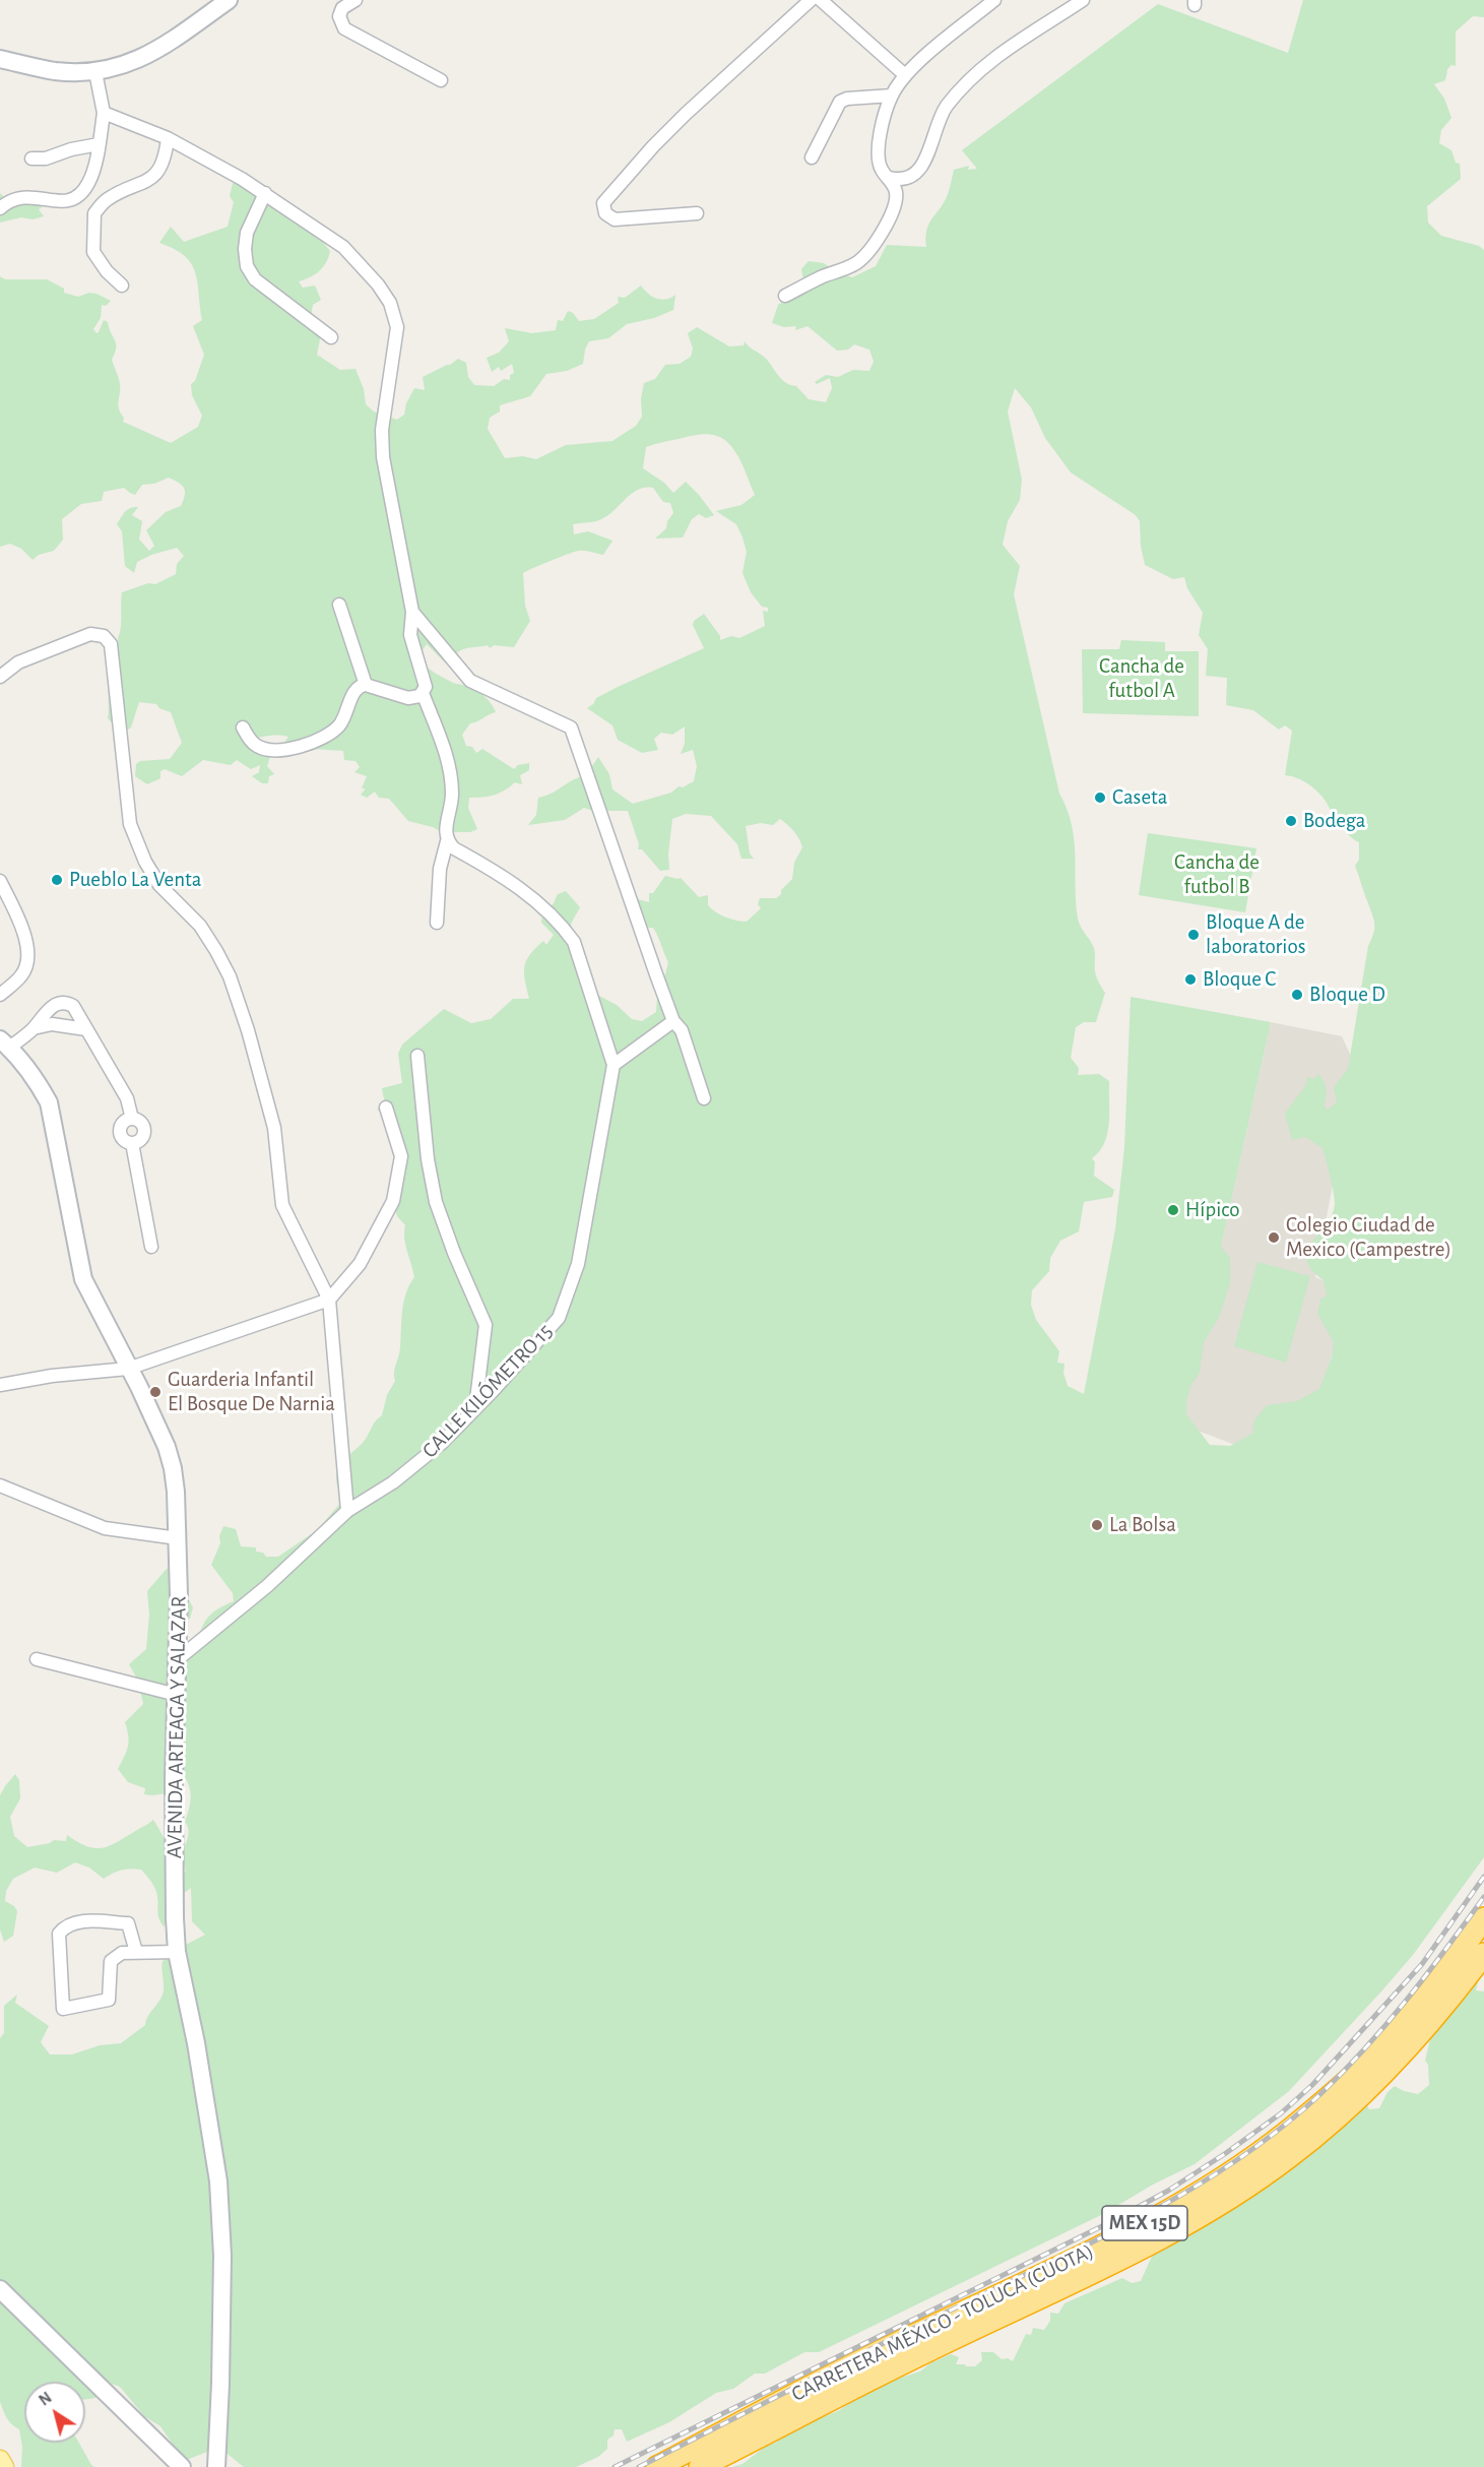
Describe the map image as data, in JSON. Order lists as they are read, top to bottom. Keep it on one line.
{"streets":{"highway":["MEX 15D","CARRETERA MÉXICO - TOLUCA (CUOTA)"],"street":["CALLE KILÓMETRO 15","AVENIDA ARTEAGA Y SALAZAR"]},"crossings":[["CALLE KILÓMETRO 15","AVENIDA ARTEAGA Y SALAZAR"]],"parks":["Cancha de futbol A","Cancha de futbol B"],"places":["Caseta","Bodega","Pueblo La Venta","Bloque A de laboratorios","Bloque C","Bloque D","Hípico","Colegio Ciudad de Mexico (Campestre)","Guarderia Infantil El Bosque De Narnia","La Bolsa"],"north":"top left"}
